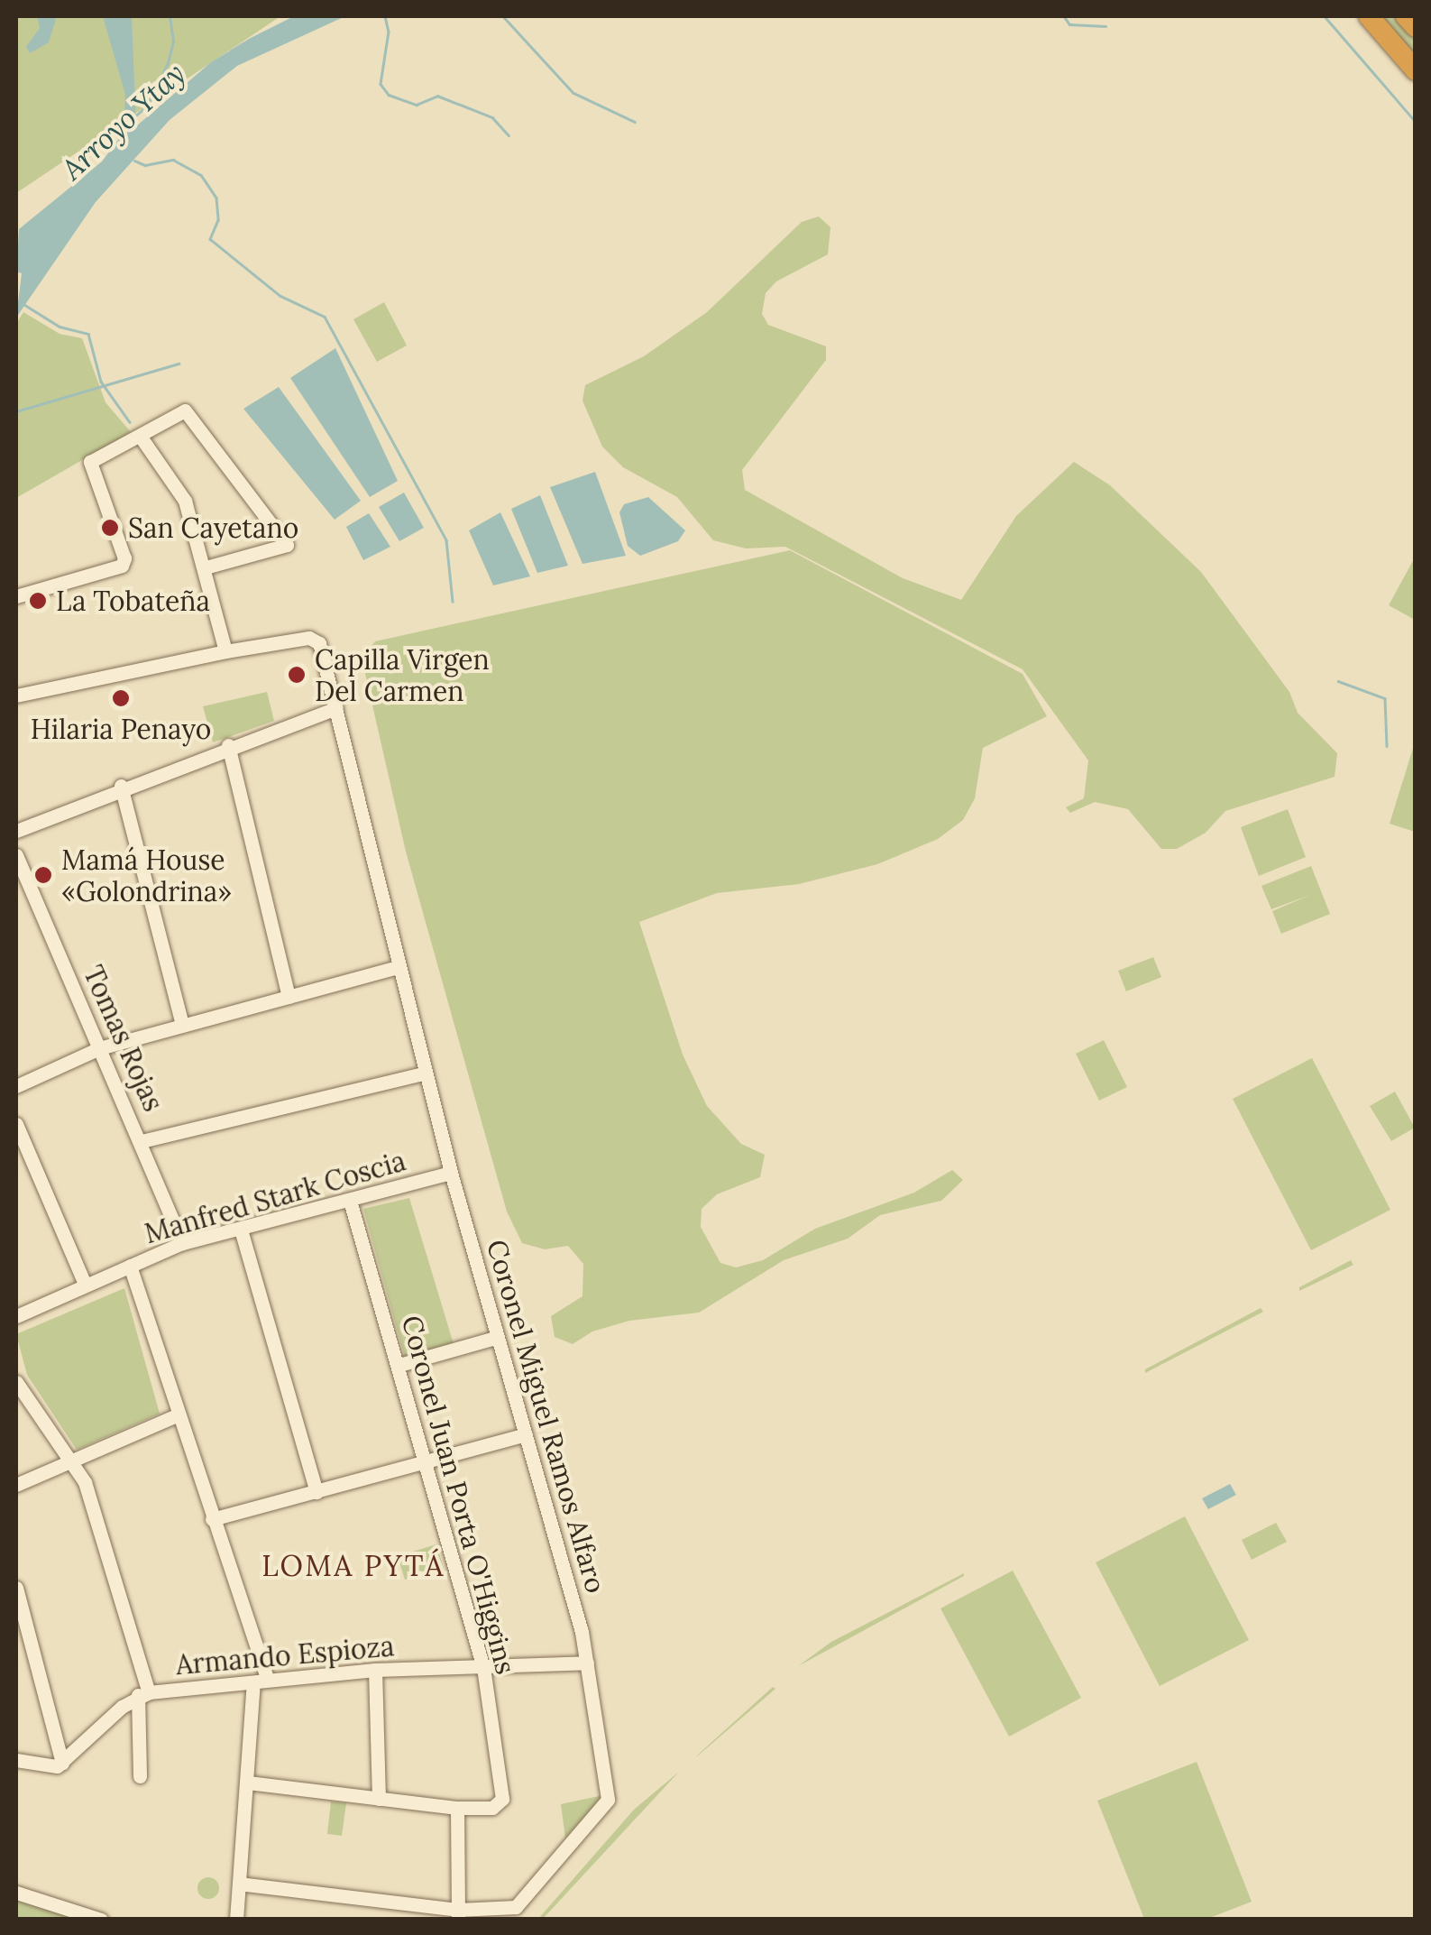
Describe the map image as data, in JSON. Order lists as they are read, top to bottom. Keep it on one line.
{"streets":{"street":["Tomas Rojas","Manfred Stark Coscia","Coronel Miguel Ramos Alfaro","Coronel Juan Porta O'Higgins","Armando Espioza"]},"crossings":[["Tomas Rojas","Manfred Stark Coscia"],["Manfred Stark Coscia","Coronel Miguel Ramos Alfaro"],["Manfred Stark Coscia","Coronel Juan Porta O'Higgins"],["Coronel Miguel Ramos Alfaro","Armando Espioza"],["Coronel Juan Porta O'Higgins","Armando Espioza"]],"districts":["LOMA PYTÁ"],"water":["Arroyo Ytay"],"places":["San Cayetano","La Tobateña","Capilla Virgen Del Carmen","Hilaria Penayo","Mamá House «Golondrina»"]}
